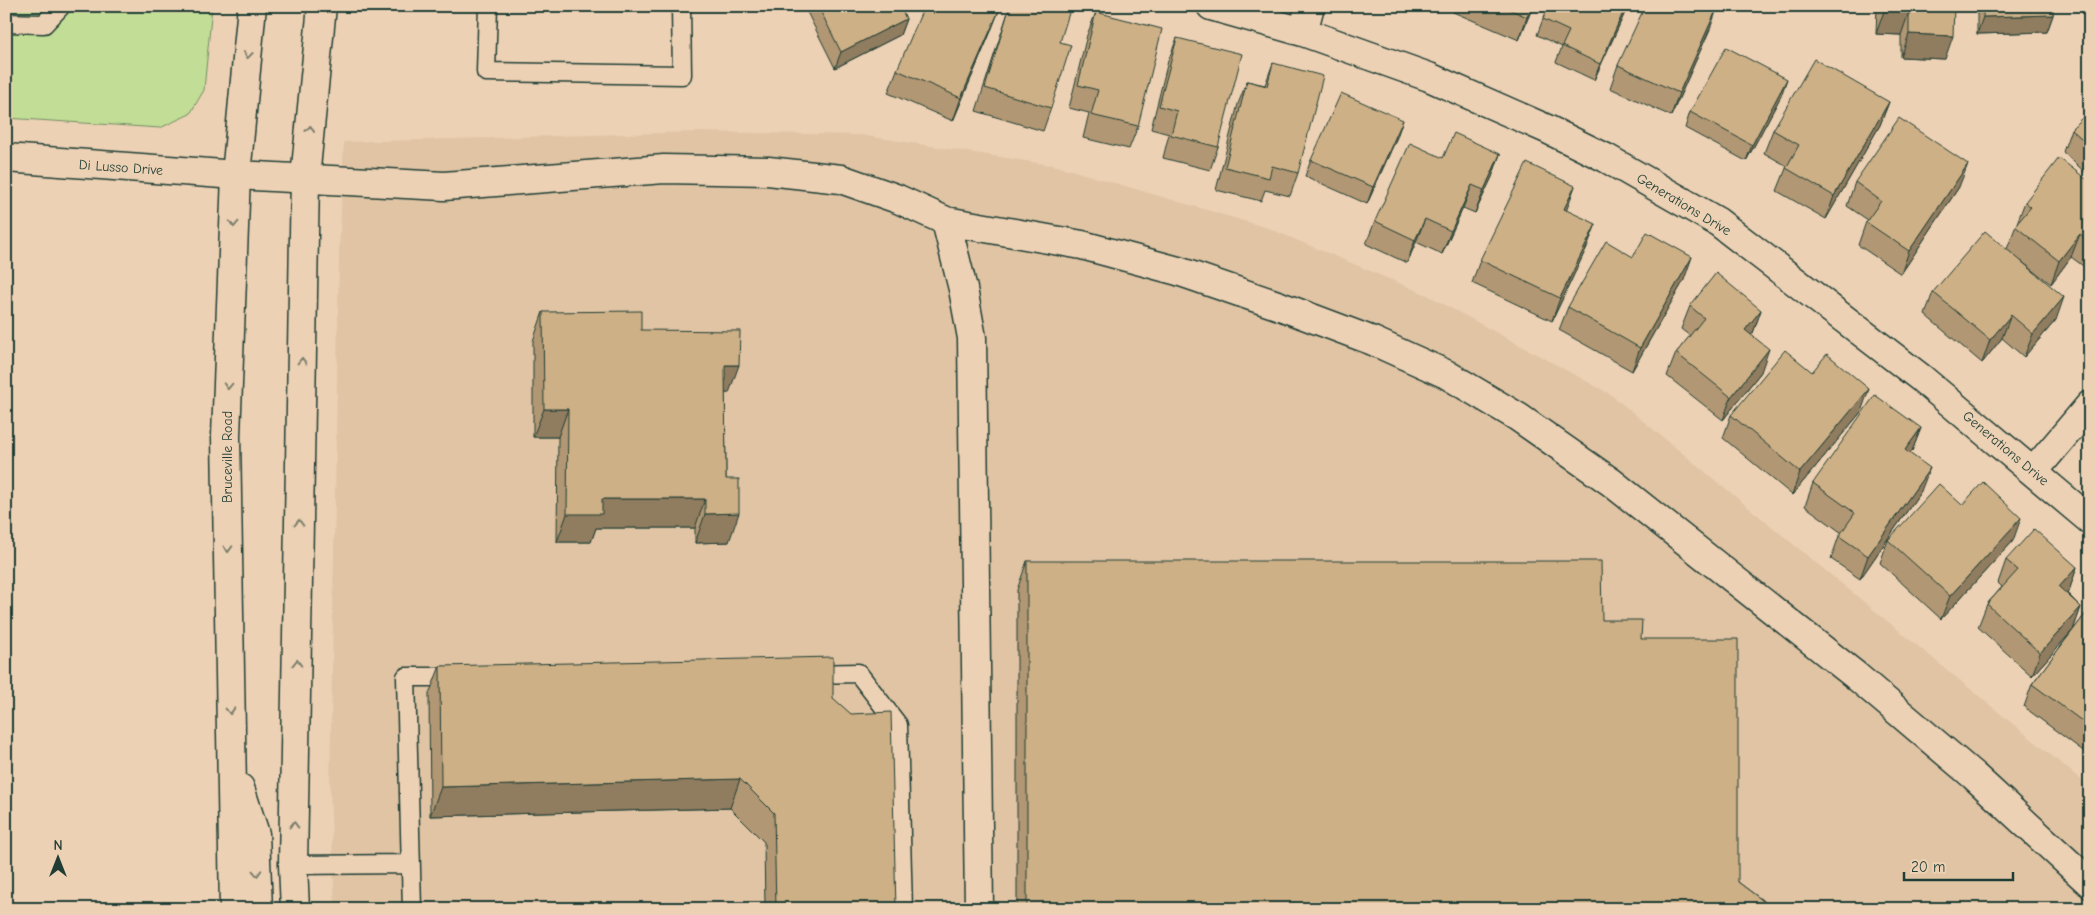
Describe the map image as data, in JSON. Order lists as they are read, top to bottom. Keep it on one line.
{"streets":{"street":["Di Lusso Drive","Generations Drive","Bruceville Road"]},"crossings":[["Di Lusso Drive","Bruceville Road"]],"scale_bar":"20 m","north":"top"}
